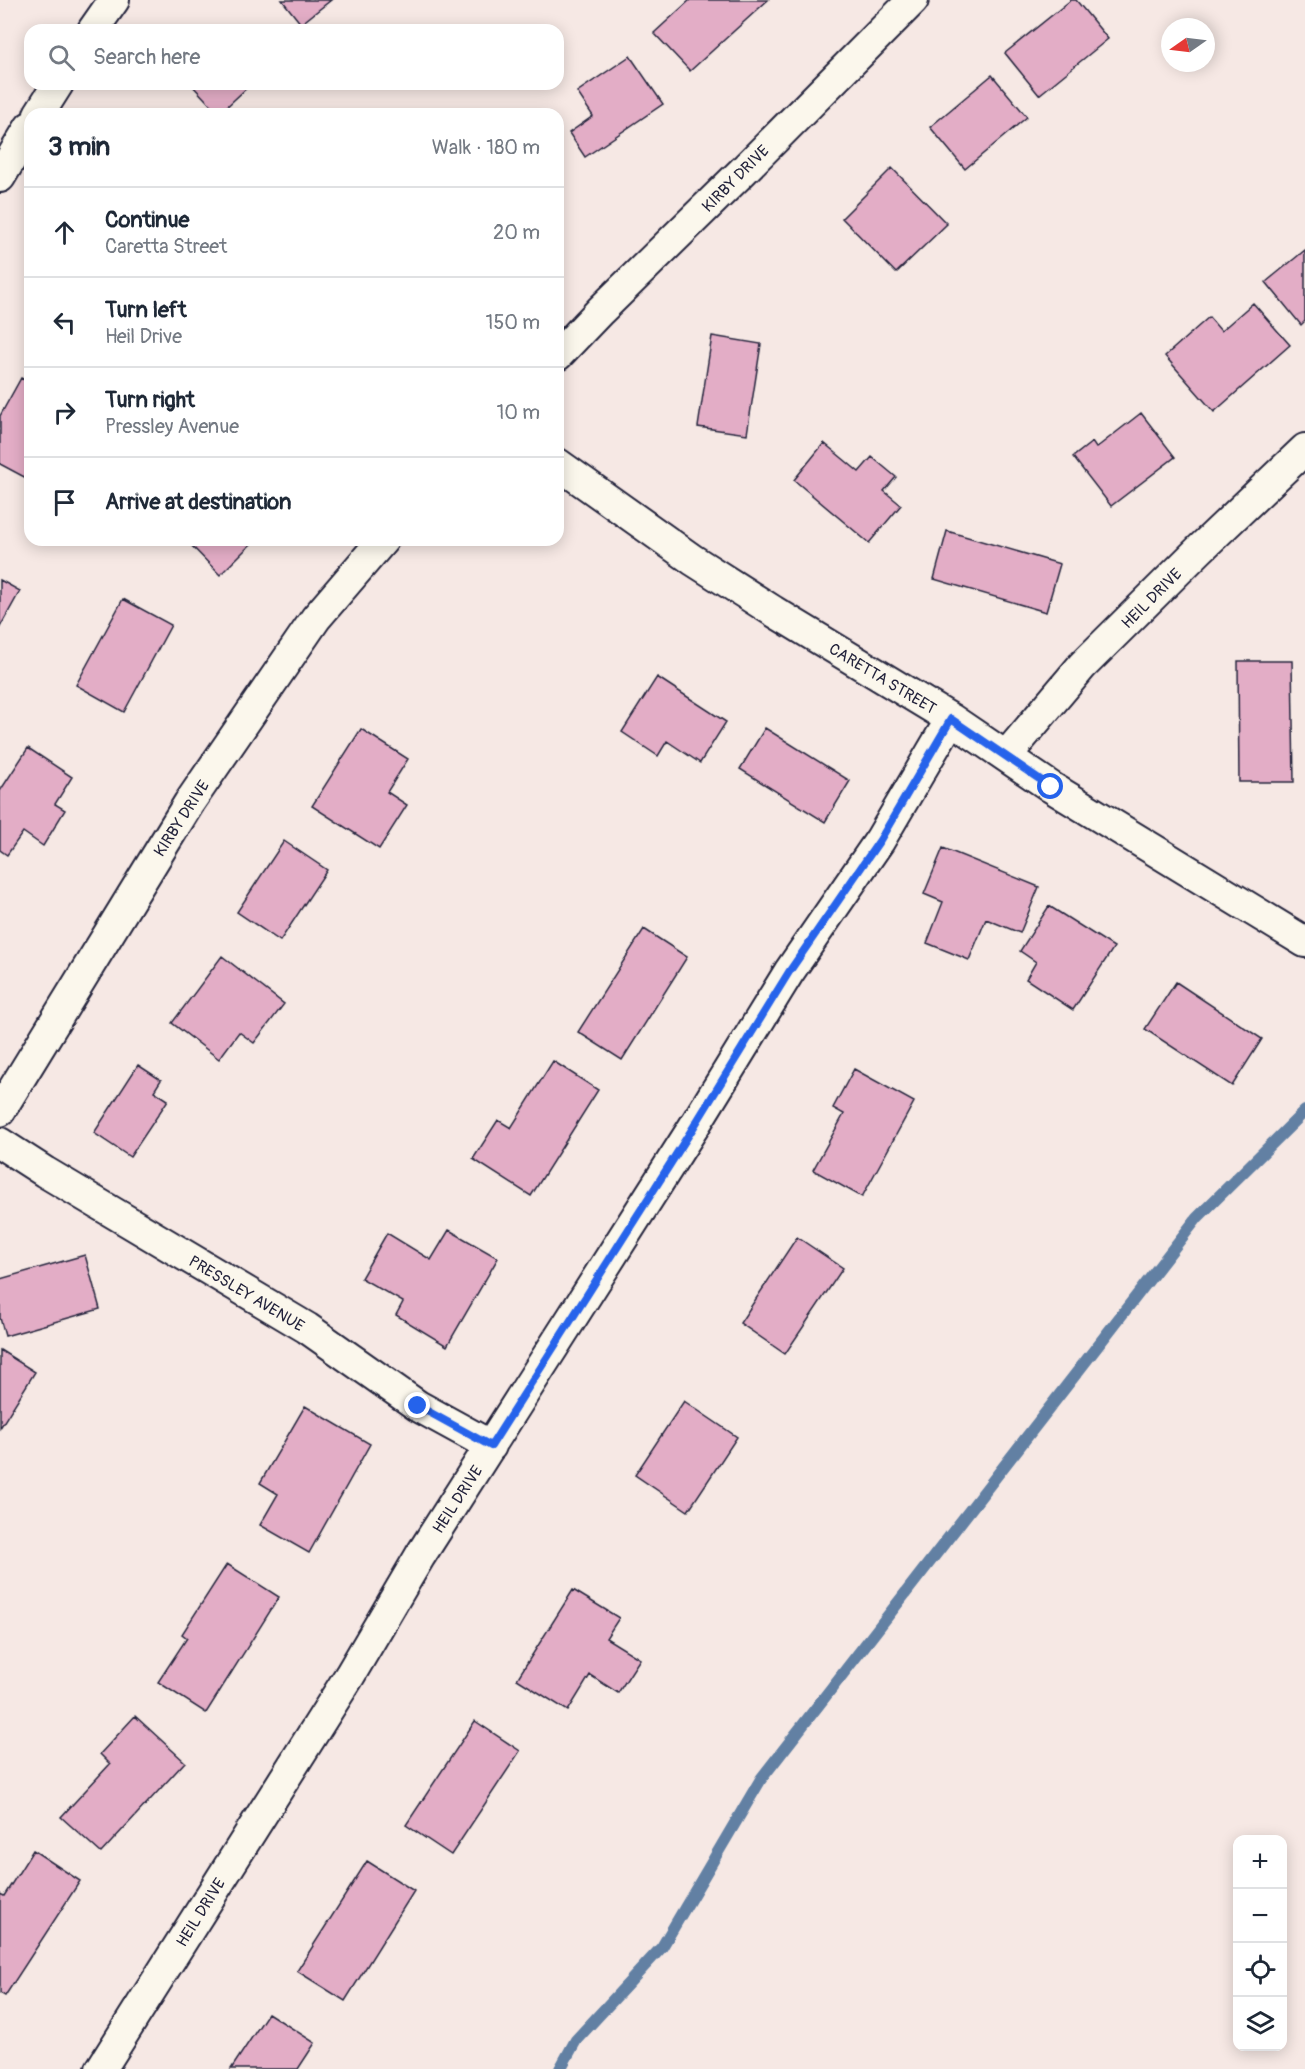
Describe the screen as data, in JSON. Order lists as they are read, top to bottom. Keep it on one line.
{"streets":{"street":["KIRBY DRIVE","HEIL DRIVE","CARETTA STREET","PRESSLEY AVENUE"]},"crossings":[["HEIL DRIVE","CARETTA STREET"],["HEIL DRIVE","PRESSLEY AVENUE"]],"north":"left","page":{"search":"Search here","heading":["3 min","Walk · 180 m"],"list":[["Continue","Caretta Street","20 m"],["Turn left","Heil Drive","150 m"],["Turn right","Pressley Avenue","10 m"],"Arrive at destination"],"map_buttons":["+","−"]}}
